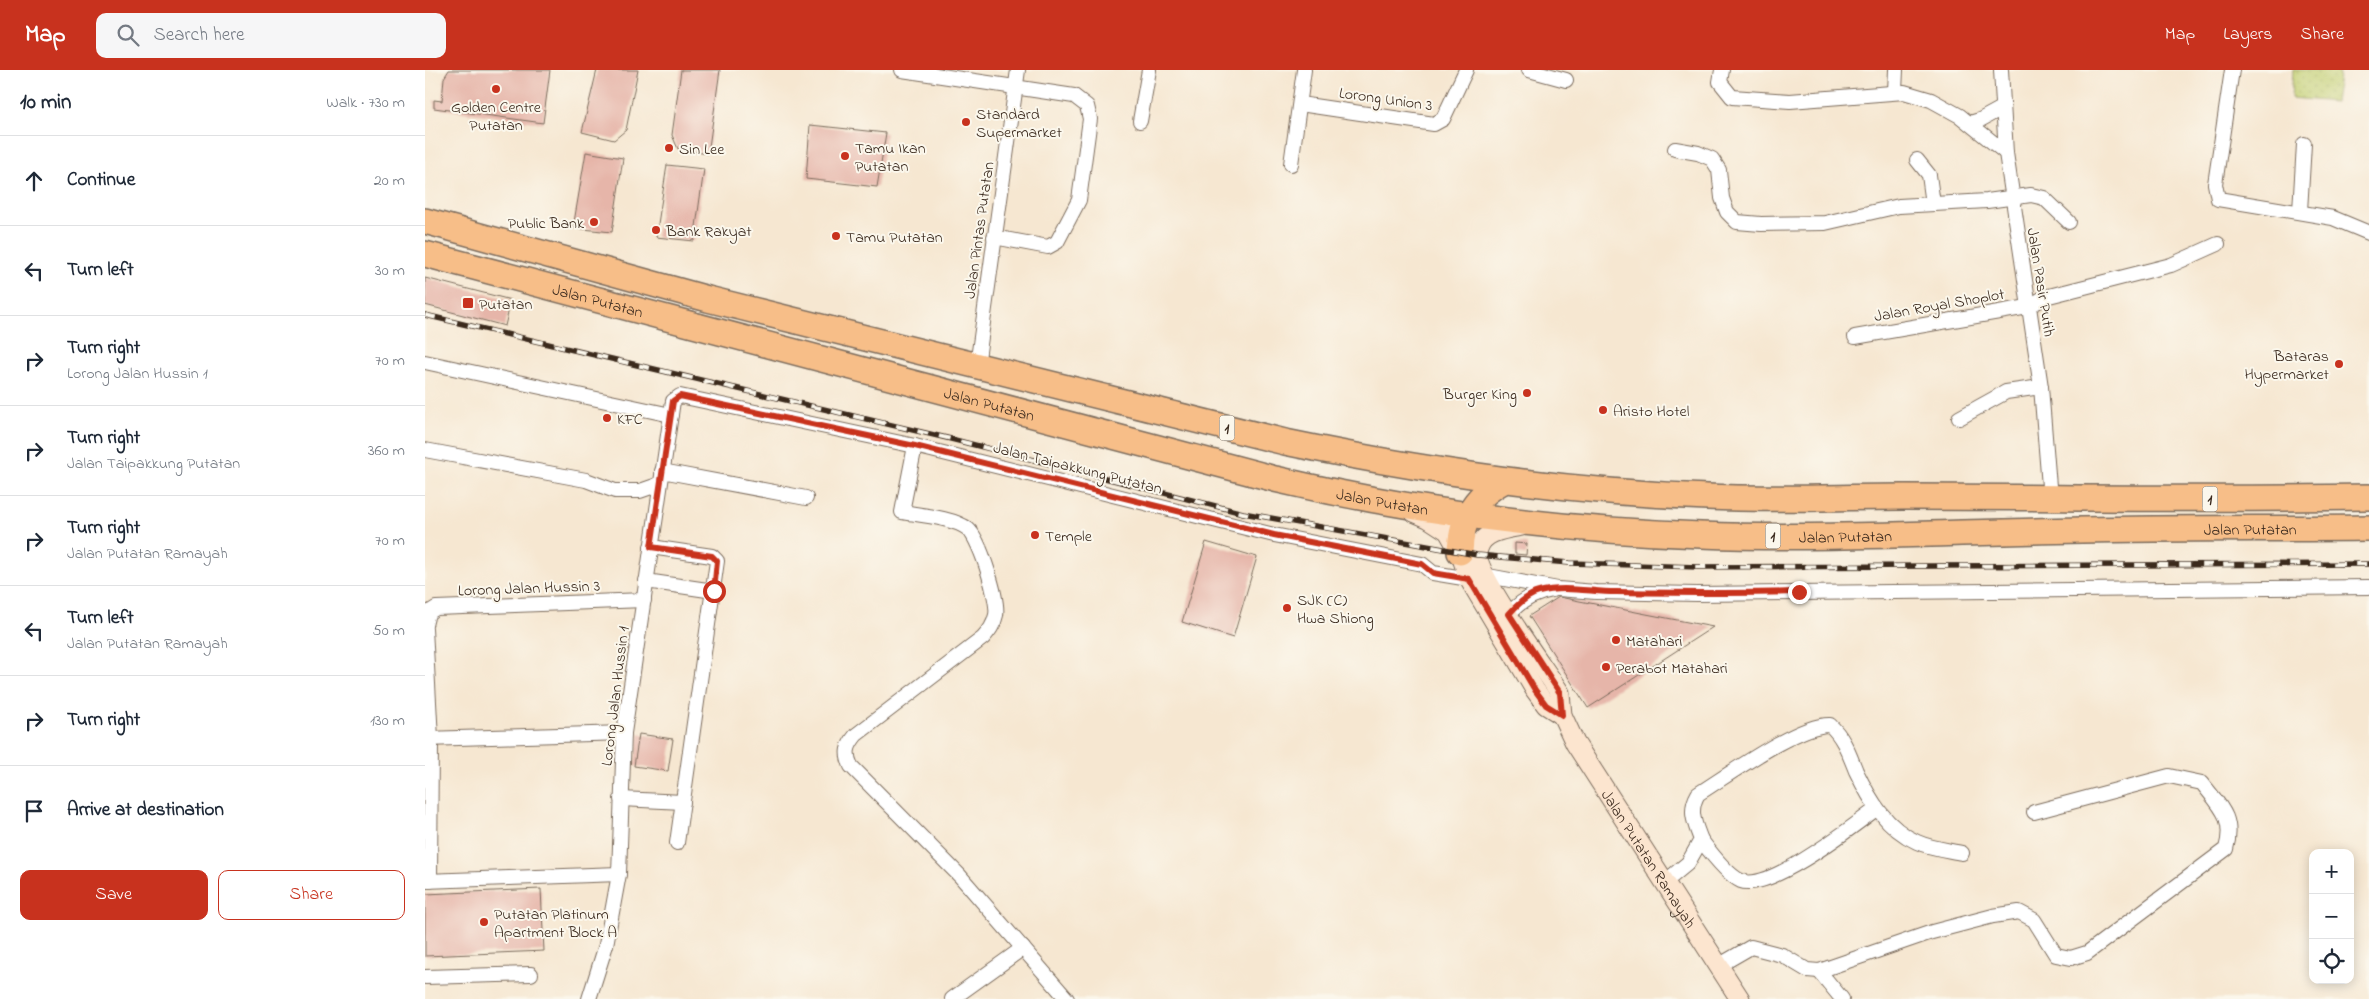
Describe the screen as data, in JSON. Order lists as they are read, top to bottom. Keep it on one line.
{"streets":{"highway":["Jalan Putatan","1"],"main road":["Jalan Putatan Ramayah"],"street":["Lorong Union 3","Jalan Pintas Putatan","Jalan Pasir Putih","Jalan Royal Shoplot","Jalan Taipakkung Putatan","Lorong Jalan Hussin 3","Lorong Jalan Hussin 1"]},"crossings":[["Jalan Pintas Putatan","Jalan Putatan"],["Jalan Pasir Putih","Jalan Putatan"],["Jalan Pasir Putih","Jalan Royal Shoplot"],["Jalan Putatan","Jalan Putatan Ramayah"],["Jalan Taipakkung Putatan","Lorong Jalan Hussin 1"],["Jalan Taipakkung Putatan","Jalan Putatan Ramayah"],["Lorong Jalan Hussin 3","Lorong Jalan Hussin 1"]],"places":{"other":["Golden Centre Putatan","Standard Supermarket","Sin Lee","Tamu Ikan Putatan","Public Bank","Bank Rakyat","Tamu Putatan","Bataras Hypermarket","Burger King","Aristo Hotel","KFC","Temple","SJK (C) Hwa Shiong","Matahari","Perabot Matahari","Putatan Platinum Apartment Block A"],"transit":["Putatan"]},"page":{"header":"Map","search":"Search here","nav":["Map","Layers","Share"],"heading":["10 min","Walk · 730 m"],"list":[["Continue","20 m"],["Turn left","30 m"],["Turn right","Lorong Jalan Hussin 1","70 m"],["Turn right","Jalan Taipakkung Putatan","360 m"],["Turn right","Jalan Putatan Ramayah","70 m"],["Turn left","Jalan Putatan Ramayah","50 m"],["Turn right","130 m"],"Arrive at destination"],"map_buttons":["+","−"],"buttons":["Save","Share"]}}
